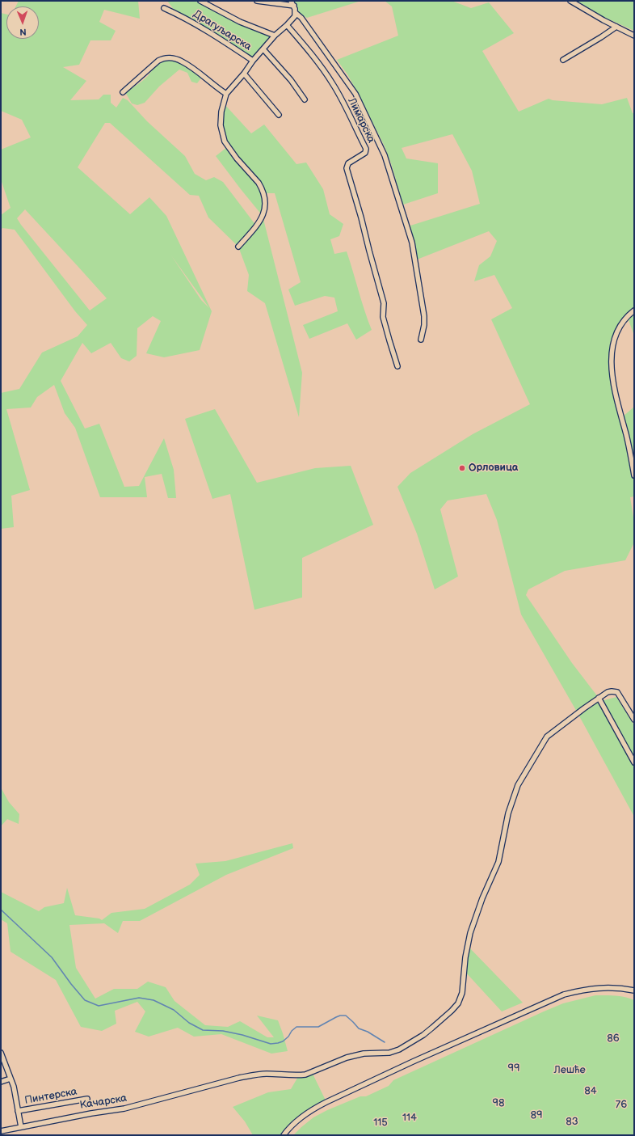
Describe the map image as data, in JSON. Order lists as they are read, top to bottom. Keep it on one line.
{"streets":{"street":["Драгуљарска","Лимарска","Пинтерска","Качарска"]},"parks":["86","99","Лешће","84","98","76","89","114","83","115"],"places":["Орловица"],"north":"bottom"}
